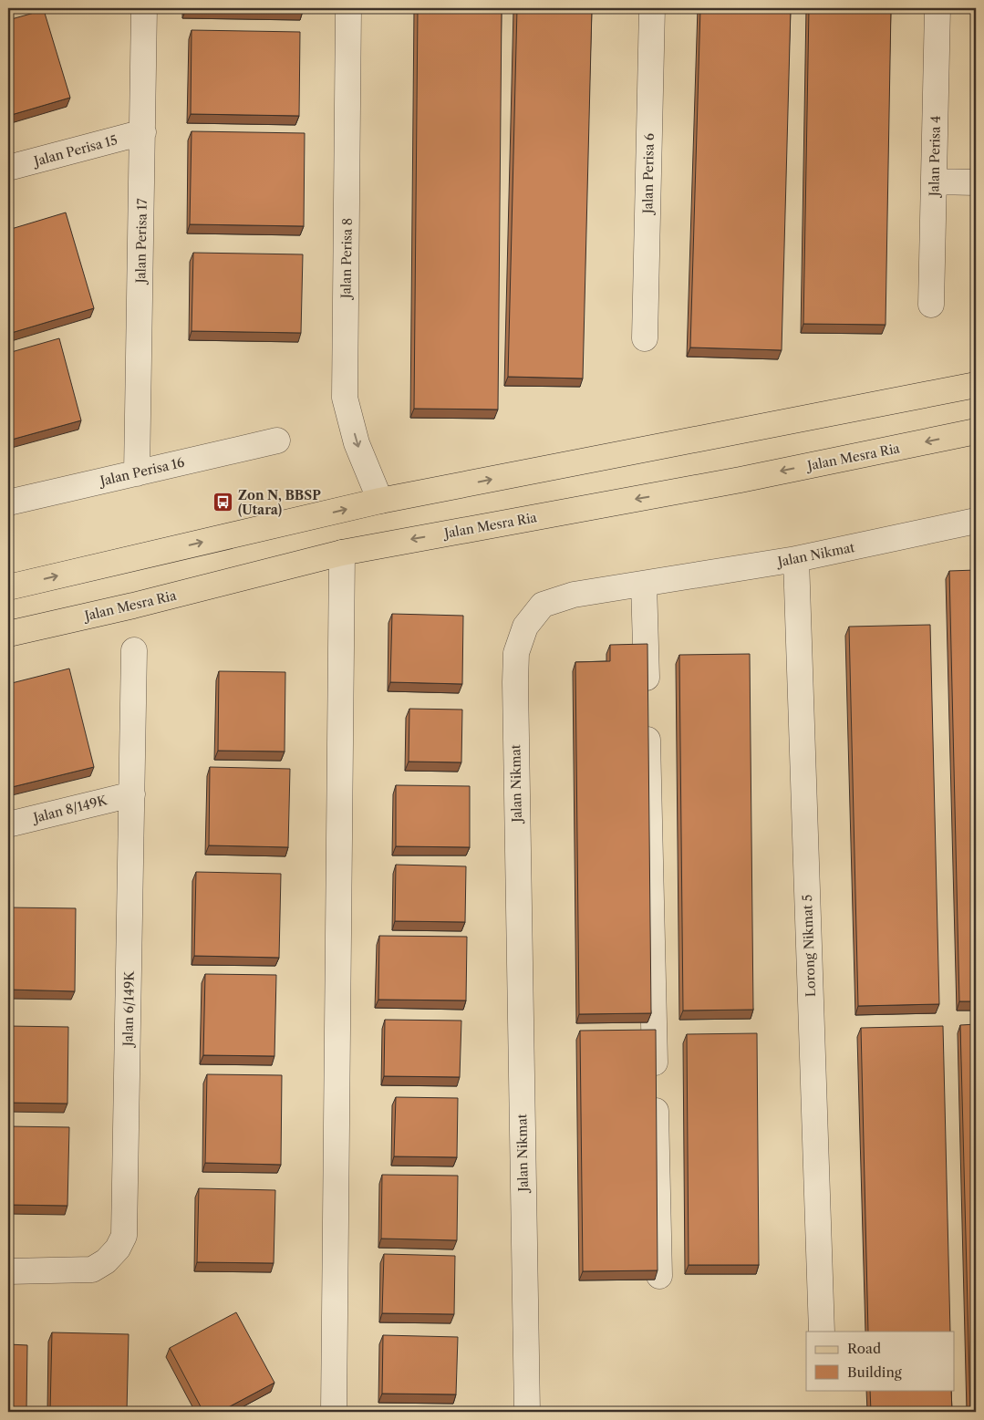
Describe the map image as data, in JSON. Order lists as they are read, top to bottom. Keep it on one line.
{"streets":{"main road":["Jalan Mesra Ria"],"street":["Jalan Perisa 15","Jalan Perisa 4","Jalan Perisa 6","Jalan Perisa 17","Jalan Perisa 8","Jalan Perisa 16","Jalan Nikmat","Jalan 8/149K","Lorong Nikmat 5","Jalan 6/149K"]},"crossings":[["Jalan Perisa 15","Jalan Perisa 17"],["Jalan Perisa 17","Jalan Perisa 16"],["Jalan Nikmat","Lorong Nikmat 5"],["Jalan 8/149K","Jalan 6/149K"]],"one_way":["Jalan Perisa 8"],"places":{"bus stop":["Zon N, BBSP (Utara)"]},"legend":["Road","Building"]}
